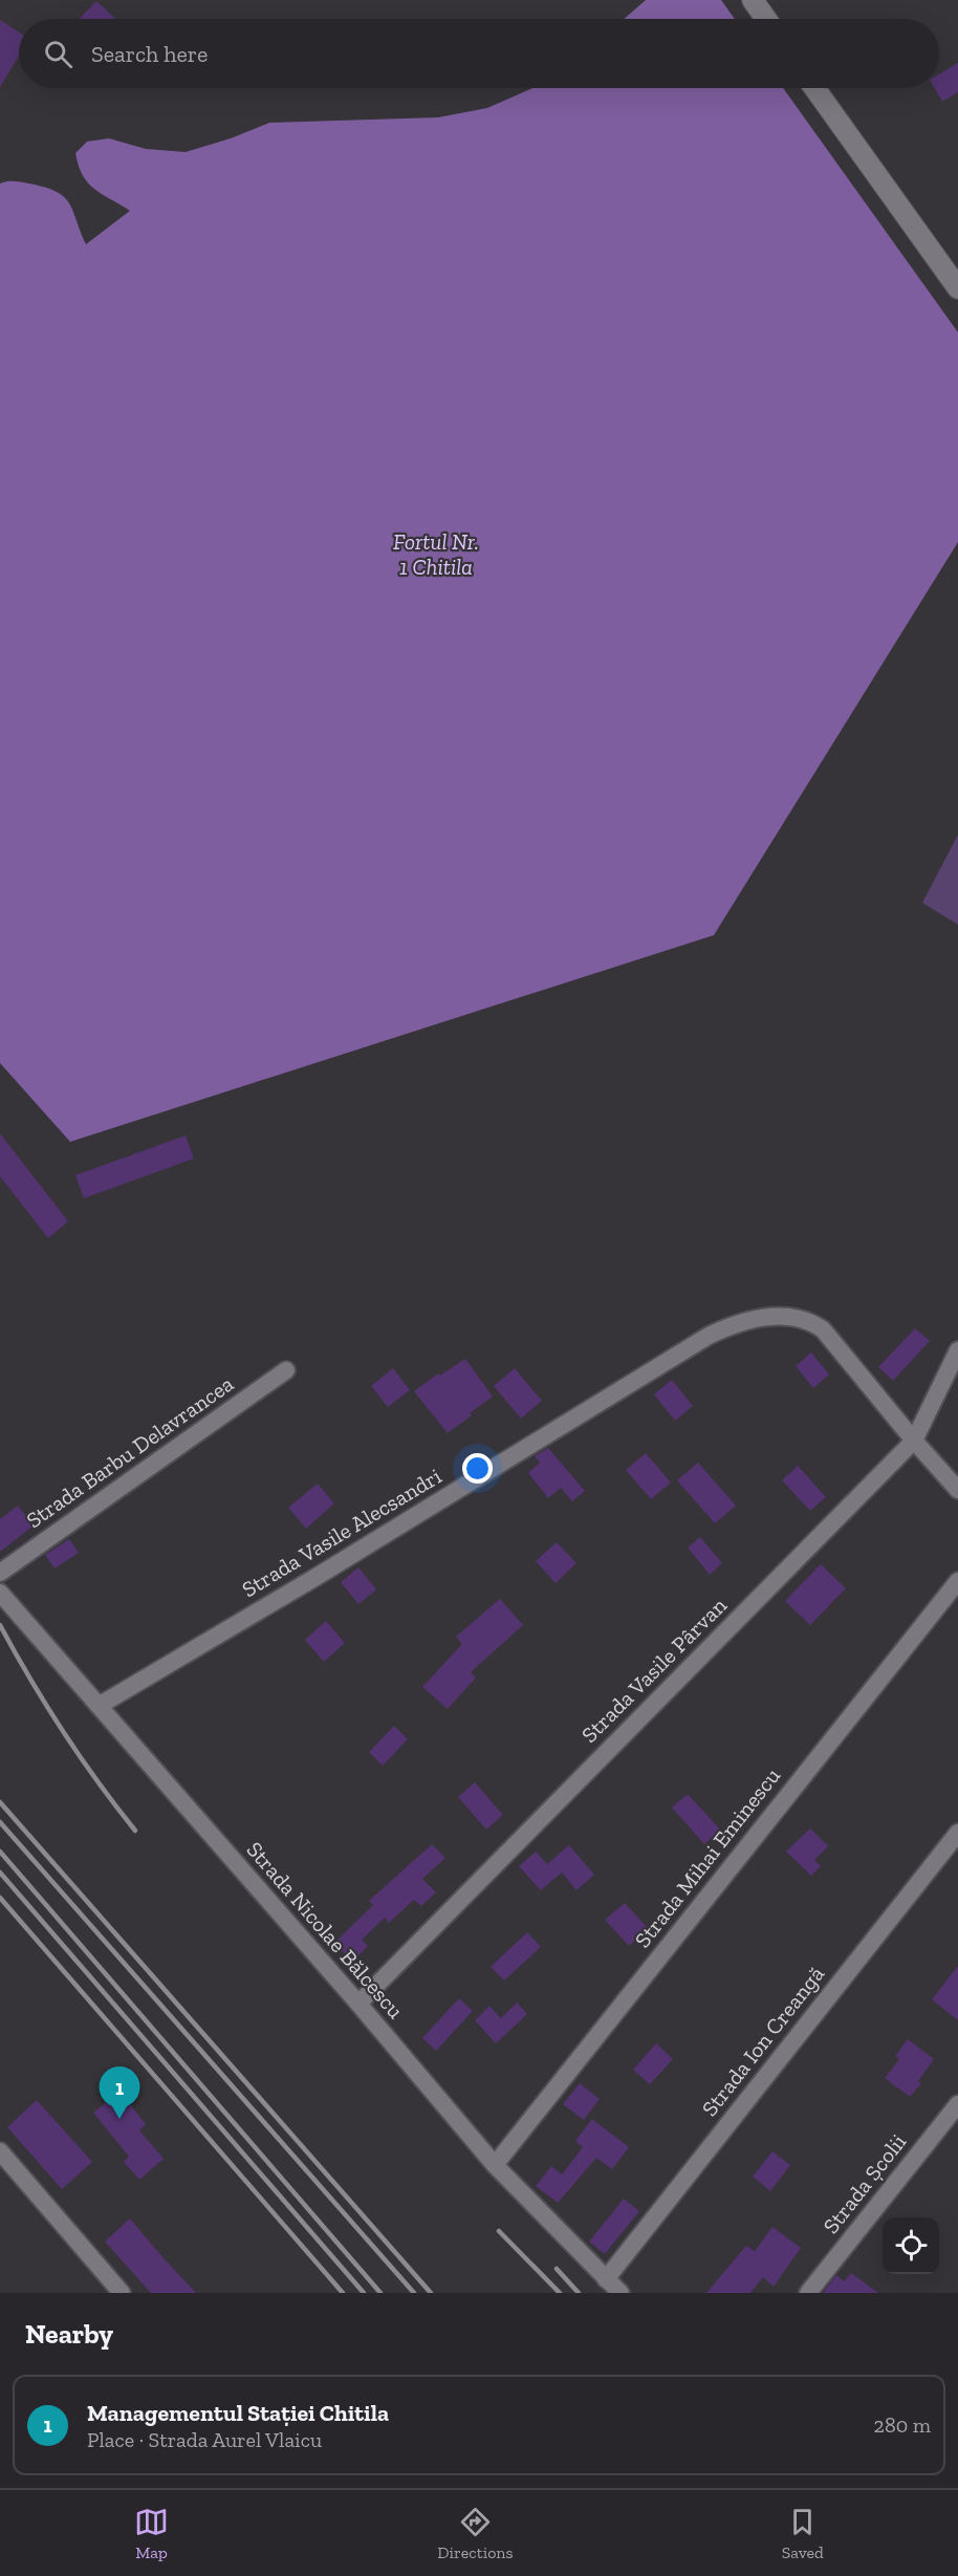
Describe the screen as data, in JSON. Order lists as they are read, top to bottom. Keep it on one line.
{"streets":{"street":["Strada Barbu Delavrancea","Strada Vasile Alecsandri","Strada Vasile Pârvan","Strada Mihai Eminescu","Strada Nicolae Bălcescu","Strada Ion Creangă","Strada Școlii"]},"crossings":[["Strada Vasile Alecsandri","Strada Vasile Pârvan"],["Strada Vasile Alecsandri","Strada Nicolae Bălcescu"],["Strada Vasile Pârvan","Strada Nicolae Bălcescu"],["Strada Mihai Eminescu","Strada Nicolae Bălcescu"],["Strada Nicolae Bălcescu","Strada Ion Creangă"]],"parks":["Fortul Nr. 1 Chitila"],"page":{"search":"Search here","pins":"1","heading":"Nearby","list":[{"mark":"1","name":"Managementul Stației Chitila","note":"Place · Strada Aurel Vlaicu","value":"280 m"}],"nav":["Map","Directions","Saved"]}}
